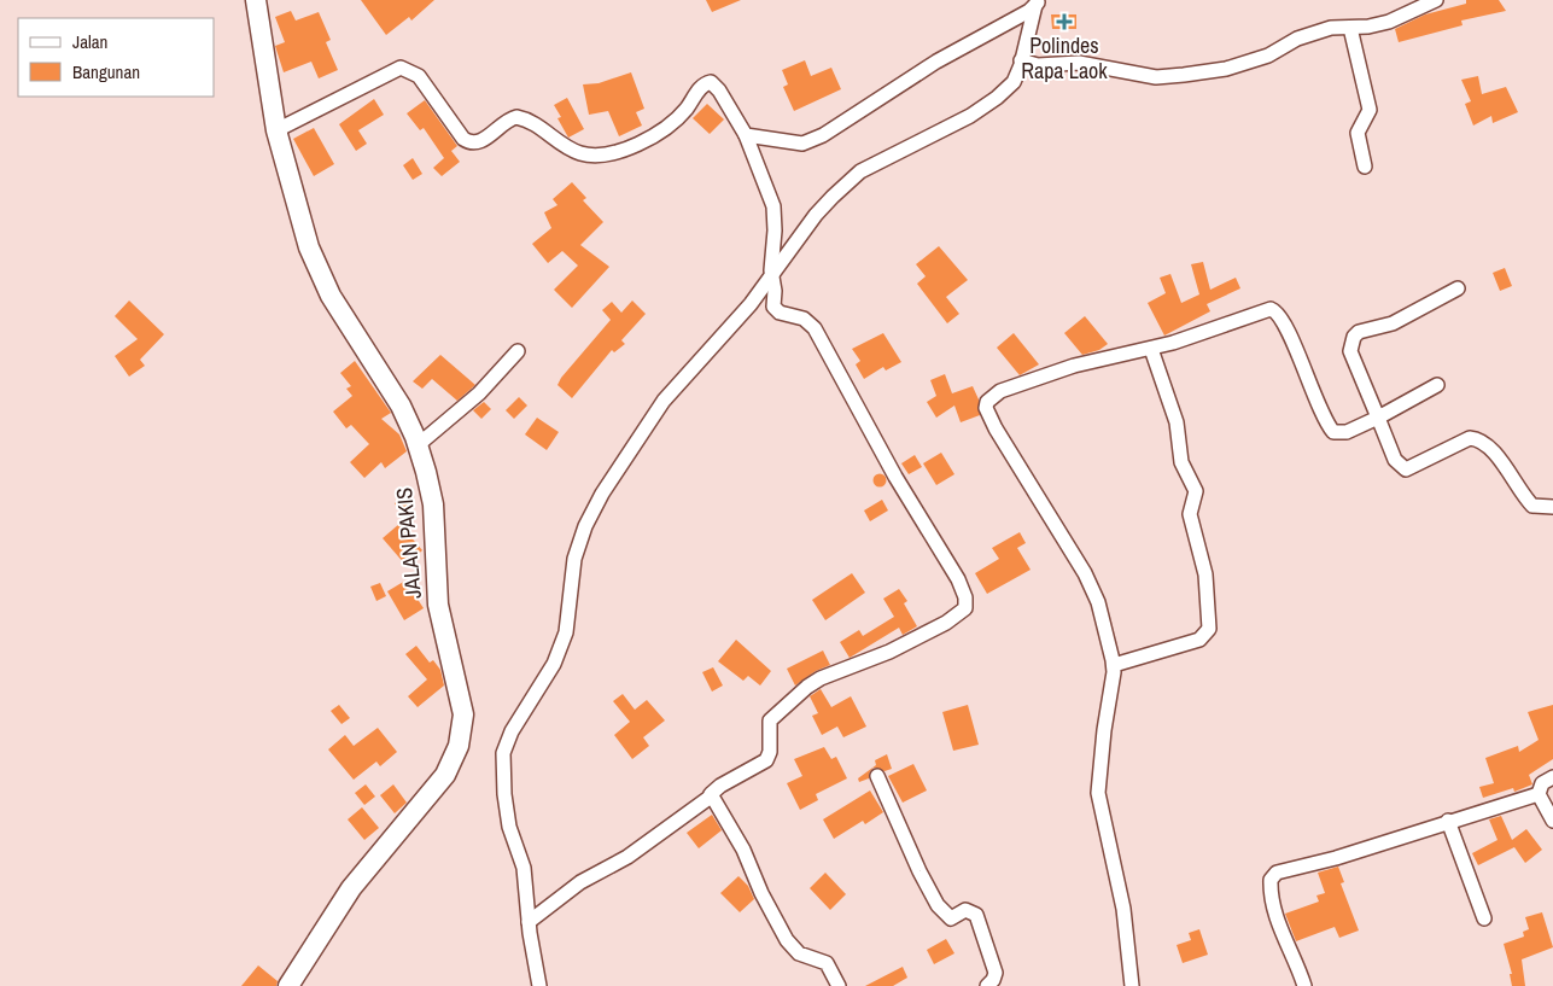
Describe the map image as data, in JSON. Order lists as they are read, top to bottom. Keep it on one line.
{"streets":{"street":["JALAN PAKIS"]},"places":{"health":["Polindes Rapa Laok"]},"legend":["Jalan","Bangunan"]}
